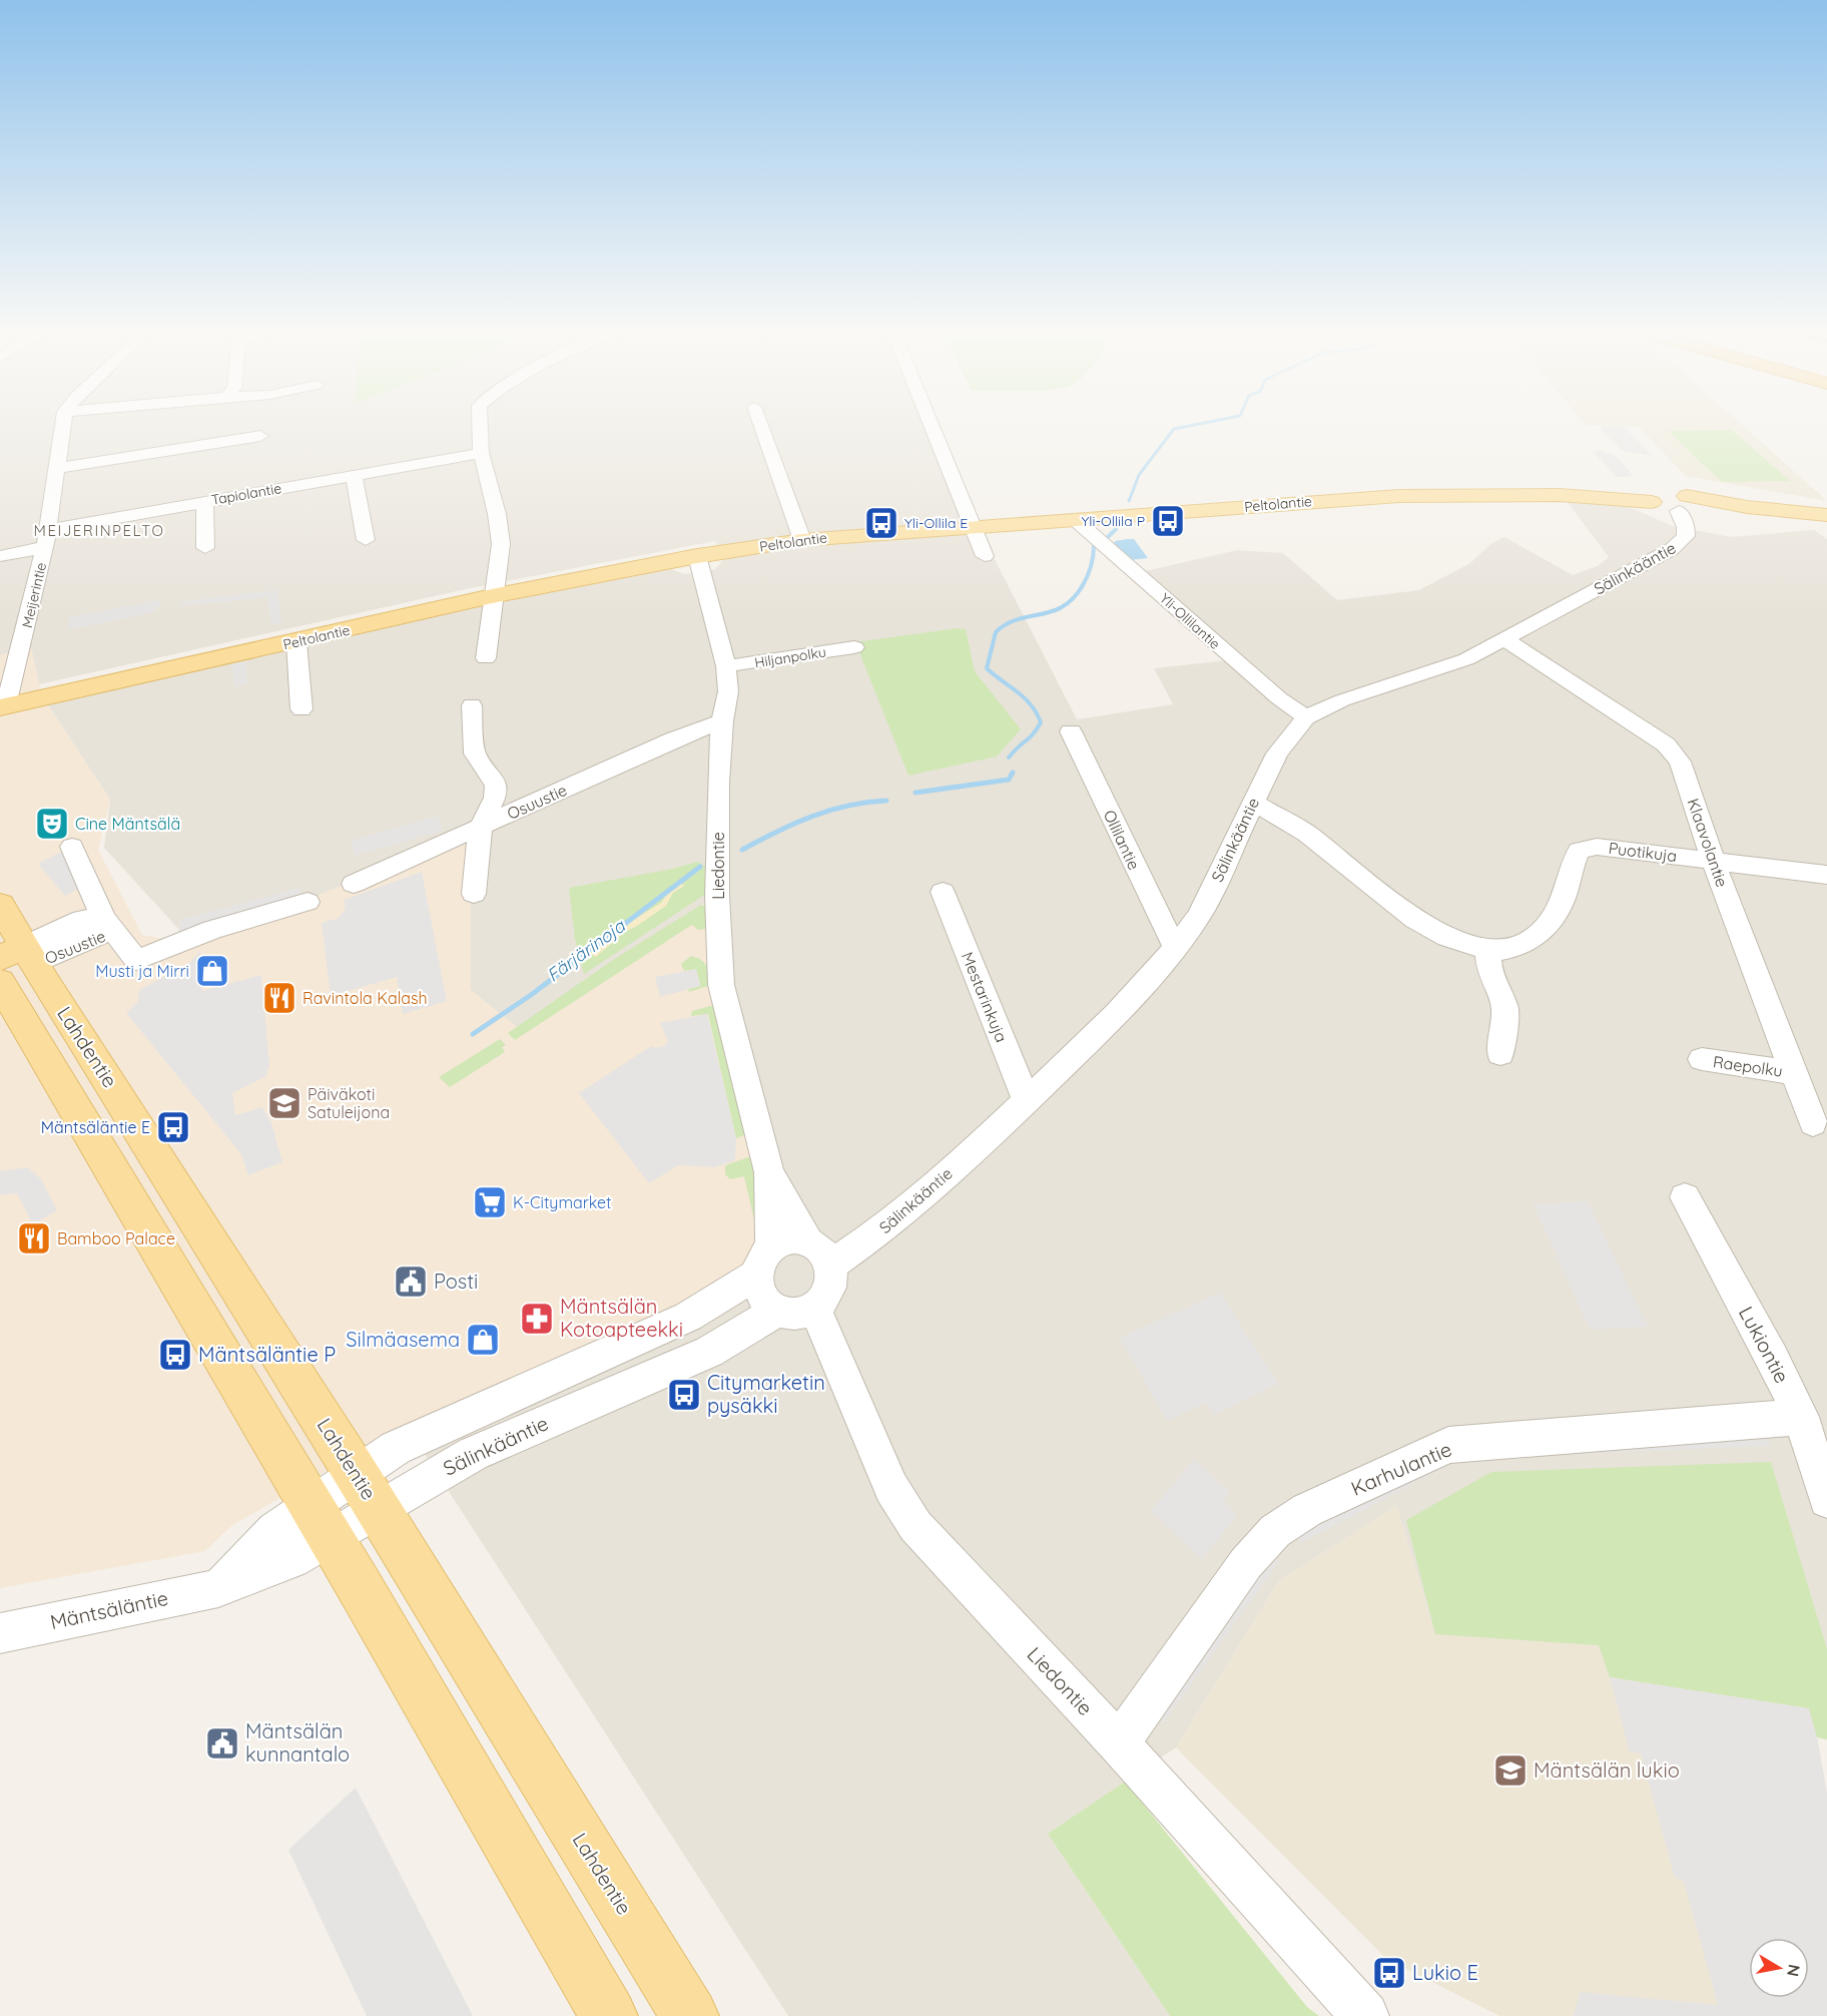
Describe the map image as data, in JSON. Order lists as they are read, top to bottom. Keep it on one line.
{"streets":{"main road":["Peltolantie","Lahdentie"],"street":["Tapiolantie","Sälinkääntie","Meijerintie","Yli-Ollilantie","Hiljanpolku","Osuustie","Ollilantie","Klaavolantie","Puotikuja","Liedontie","Mestarinkuja","Raepolku","Lukiontie","Karhulantie","Mäntsäläntie"]},"crossings":[["Tapiolantie","Meijerintie"],["Peltolantie","Sälinkääntie"],["Peltolantie","Meijerintie"],["Peltolantie","Yli-Ollilantie"],["Peltolantie","Liedontie"],["Sälinkääntie","Yli-Ollilantie"],["Sälinkääntie","Ollilantie"],["Sälinkääntie","Klaavolantie"],["Sälinkääntie","Puotikuja"],["Sälinkääntie","Liedontie"],["Sälinkääntie","Mestarinkuja"],["Sälinkääntie","Lahdentie"],["Sälinkääntie","Mäntsäläntie"],["Hiljanpolku","Liedontie"],["Osuustie","Liedontie"],["Osuustie","Lahdentie"],["Klaavolantie","Puotikuja"],["Klaavolantie","Raepolku"],["Liedontie","Karhulantie"],["Lahdentie","Mäntsäläntie"],["Lukiontie","Karhulantie"]],"districts":["MEIJERINPELTO"],"water":["Färjärinoja"],"places":{"bus stop":["Yli-Ollila P","Yli-Ollila E","Mäntsäläntie E","Mäntsäläntie P","Citymarketin pysäkki","Lukio E"],"theatre":["Cine Mäntsälä"],"shop":["Musti ja Mirri","Silmäasema"],"restaurant":["Ravintola Kalash","Bamboo Palace"],"school or university":["Päiväkoti Satuleijona","Mäntsälän lukio"],"supermarket":["K-Citymarket"],"public building":["Posti","Mäntsälän kunnantalo"],"pharmacy":["Mäntsälän Kotoapteekki"]},"north":"right"}
